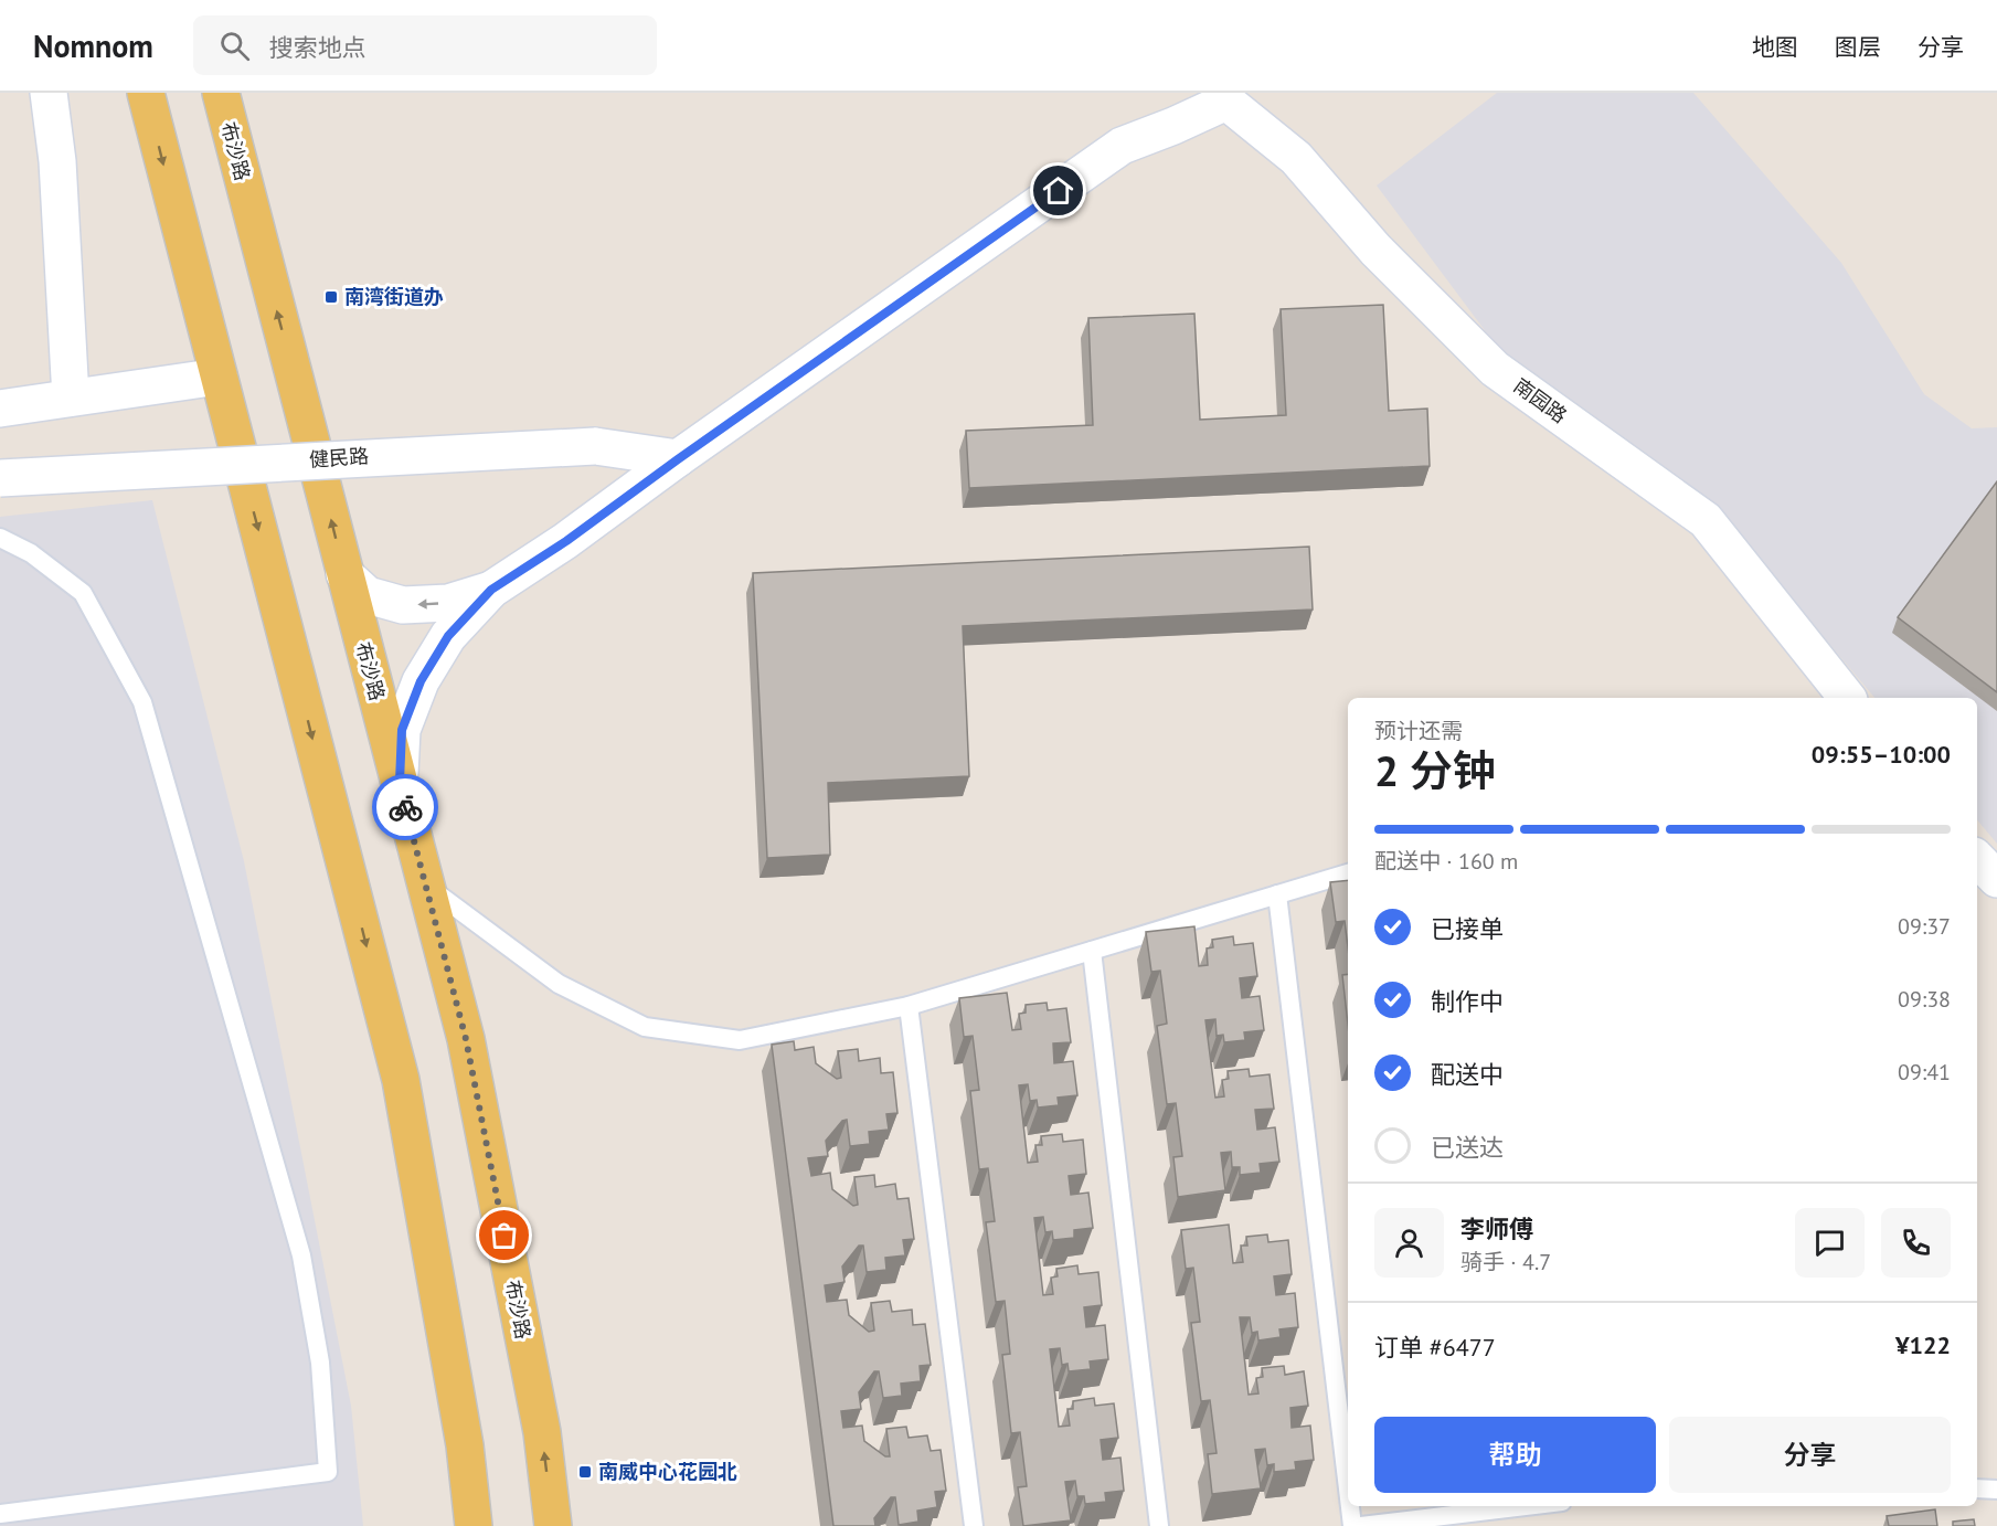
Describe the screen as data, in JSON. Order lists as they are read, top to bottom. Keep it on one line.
{"streets":{"main road":["布沙路"],"street":["南园路","健民路"]},"places":{"transit":["南湾街道办","南威中心花园北"]},"page":{"header":"Nomnom","search":"搜索地点","nav":["地图","图层","分享"],"heading":["2 分钟","预计还需","09:55–10:00"],"panel":["李师傅","骑手 · 4.7","订单 #6477","¥122"],"bar":"配送中 · 160 m","list":[["已接单","09:37"],["制作中","09:38"],["配送中","09:41"],"已送达"],"buttons":["帮助","分享"]}}
